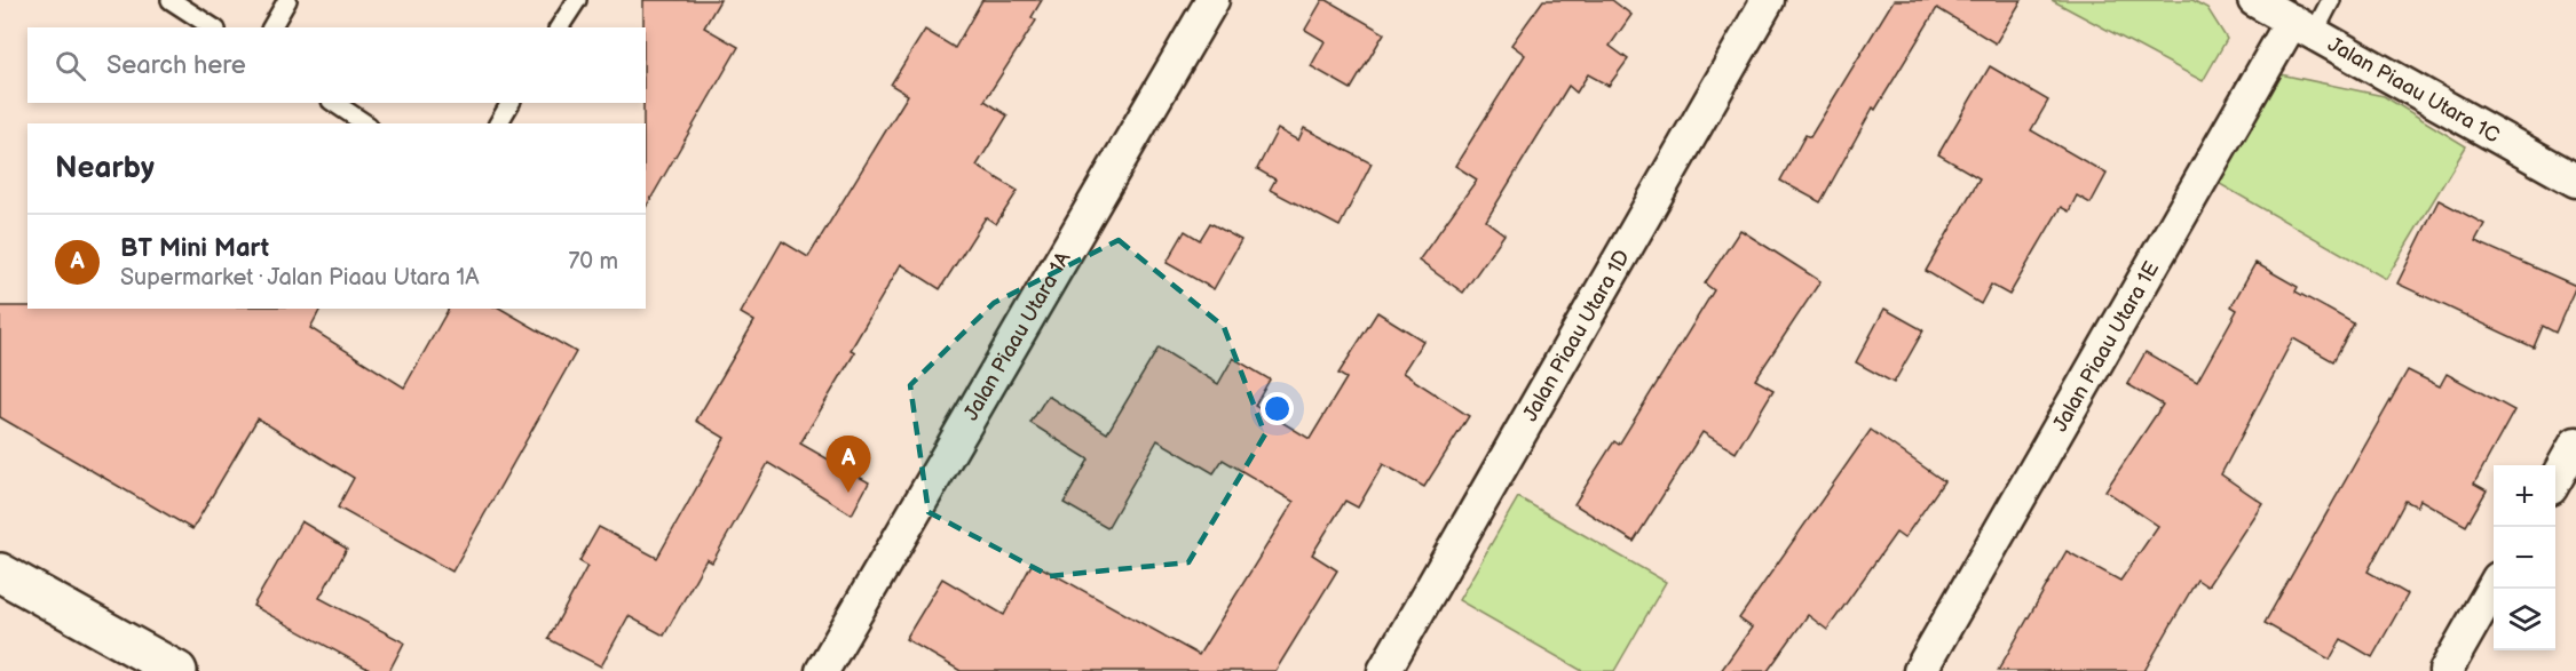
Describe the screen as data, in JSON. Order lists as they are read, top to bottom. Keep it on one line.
{"streets":{"street":["Jalan Piaau Utara 1C","Jalan Piaau Utara 1D","Jalan Piaau Utara 1A","Jalan Piaau Utara 1E"]},"crossings":[["Jalan Piaau Utara 1C","Jalan Piaau Utara 1E"]],"page":{"search":"Search here","heading":"Nearby","list":[{"mark":"A","name":"BT Mini Mart","note":"Supermarket · Jalan Piaau Utara 1A","value":"70 m"}],"pins":"A","map_buttons":["+","−"]}}
